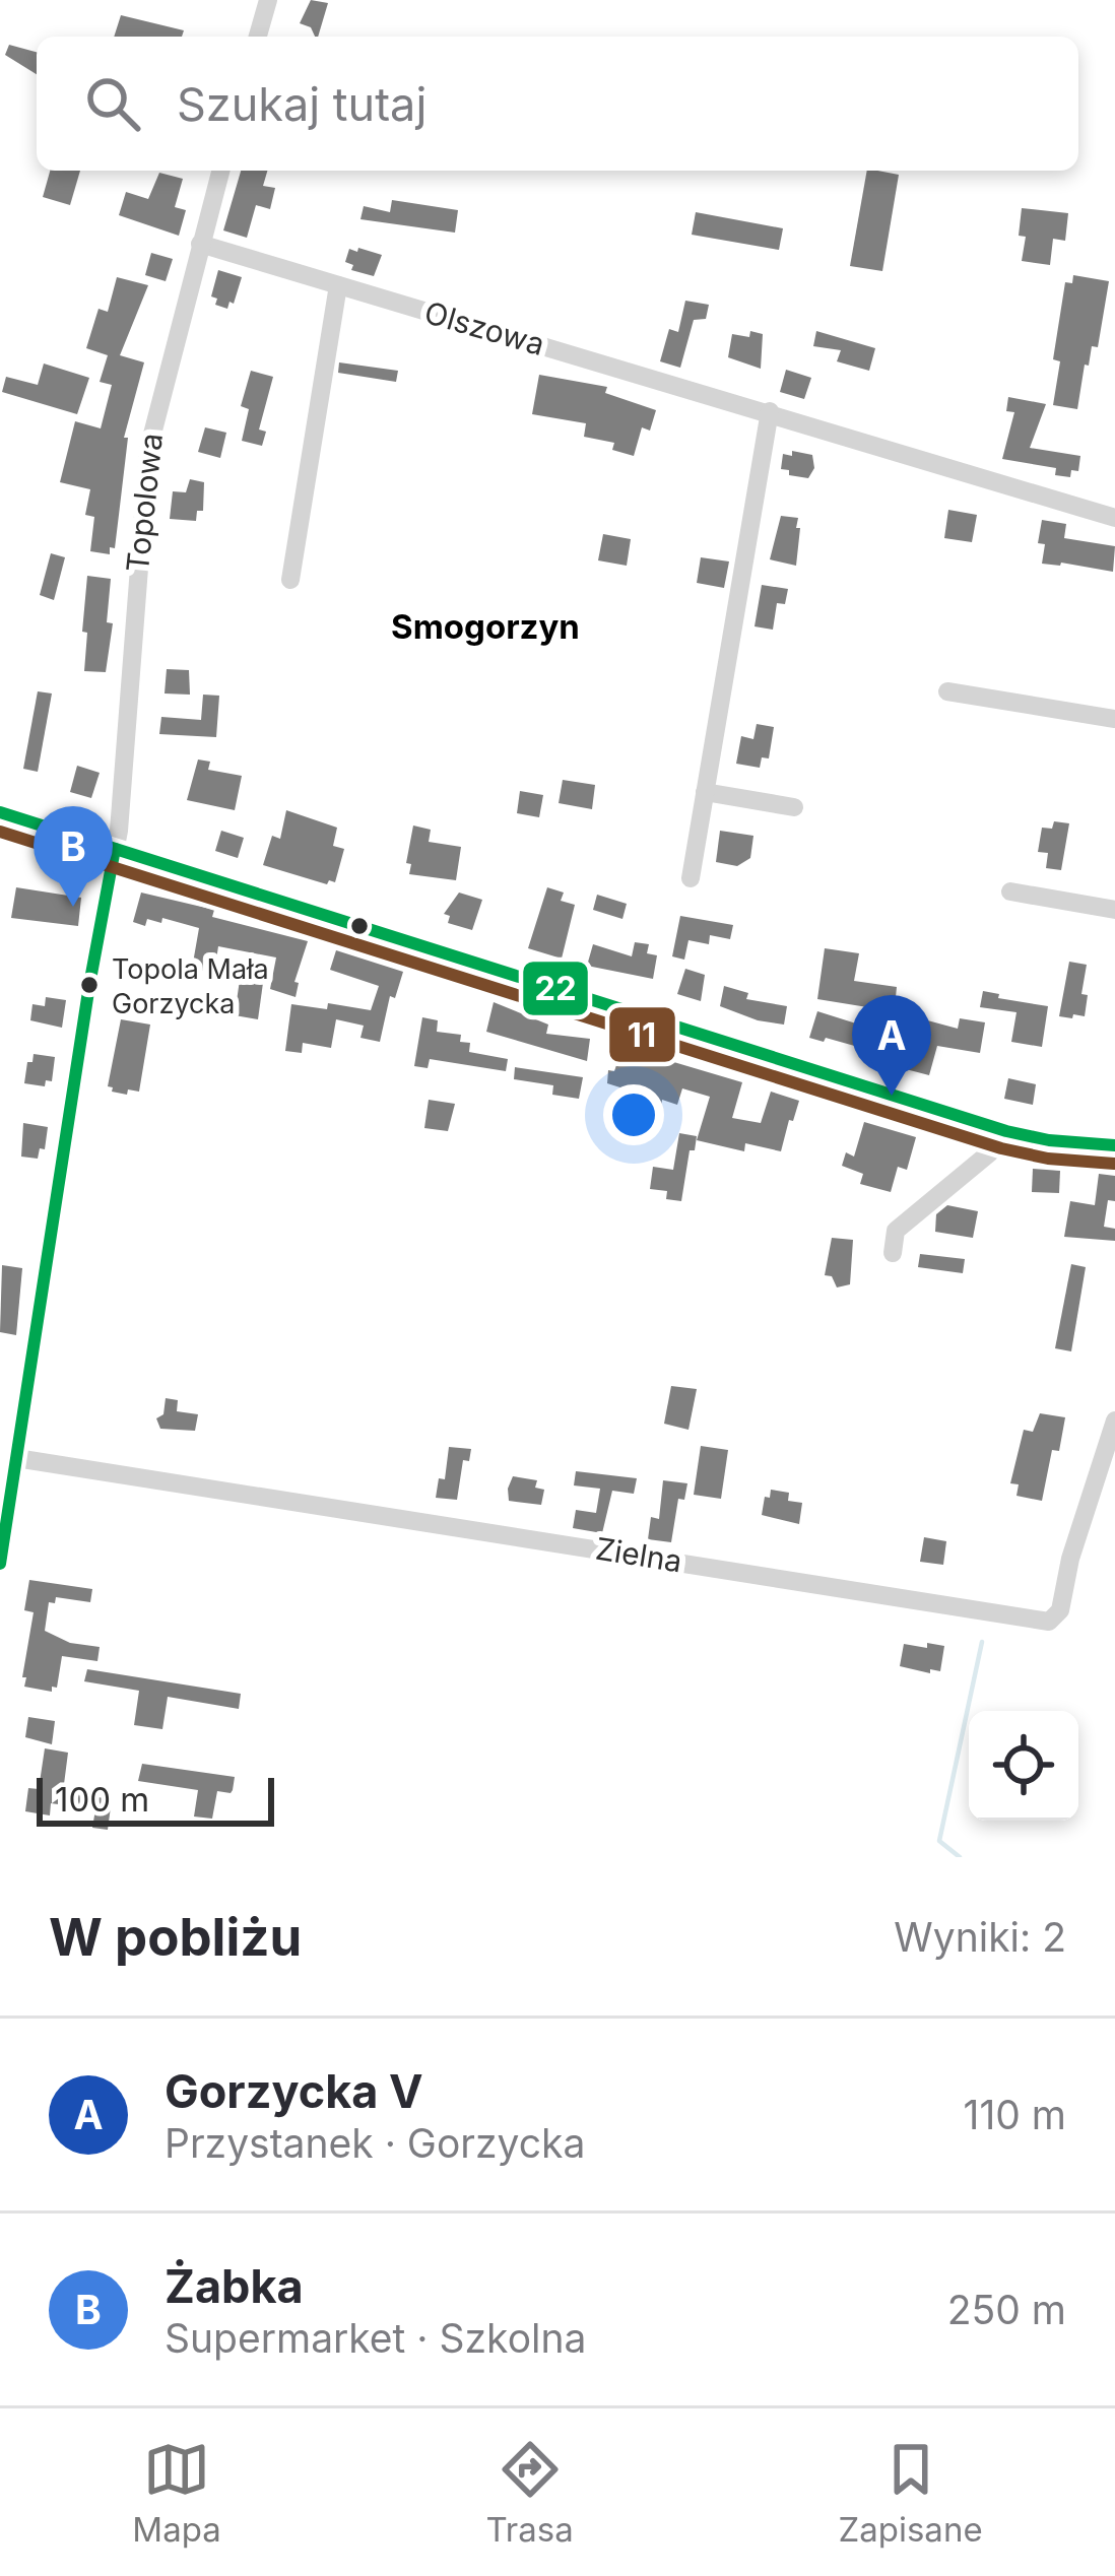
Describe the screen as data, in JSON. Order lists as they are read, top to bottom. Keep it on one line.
{"streets":{"street":["Olszowa","Topolowa","Zielna"]},"crossings":[["Olszowa","Topolowa"],["Topolowa","Zielna"]],"districts":["Smogorzyn"],"places":["Topola Mała Gorzycka"],"lines":["transit line 22","transit line 11"],"scale_bar":"100 m","page":{"search":"Szukaj tutaj","pins":["B","A"],"scale":"100 m","heading":["W pobliżu","Wyniki: 2"],"list":[{"mark":"A","name":"Gorzycka V","note":"Przystanek · Gorzycka","value":"110 m"},{"mark":"B","name":"Żabka","note":"Supermarket · Szkolna","value":"250 m"}],"nav":["Mapa","Trasa","Zapisane"]}}
